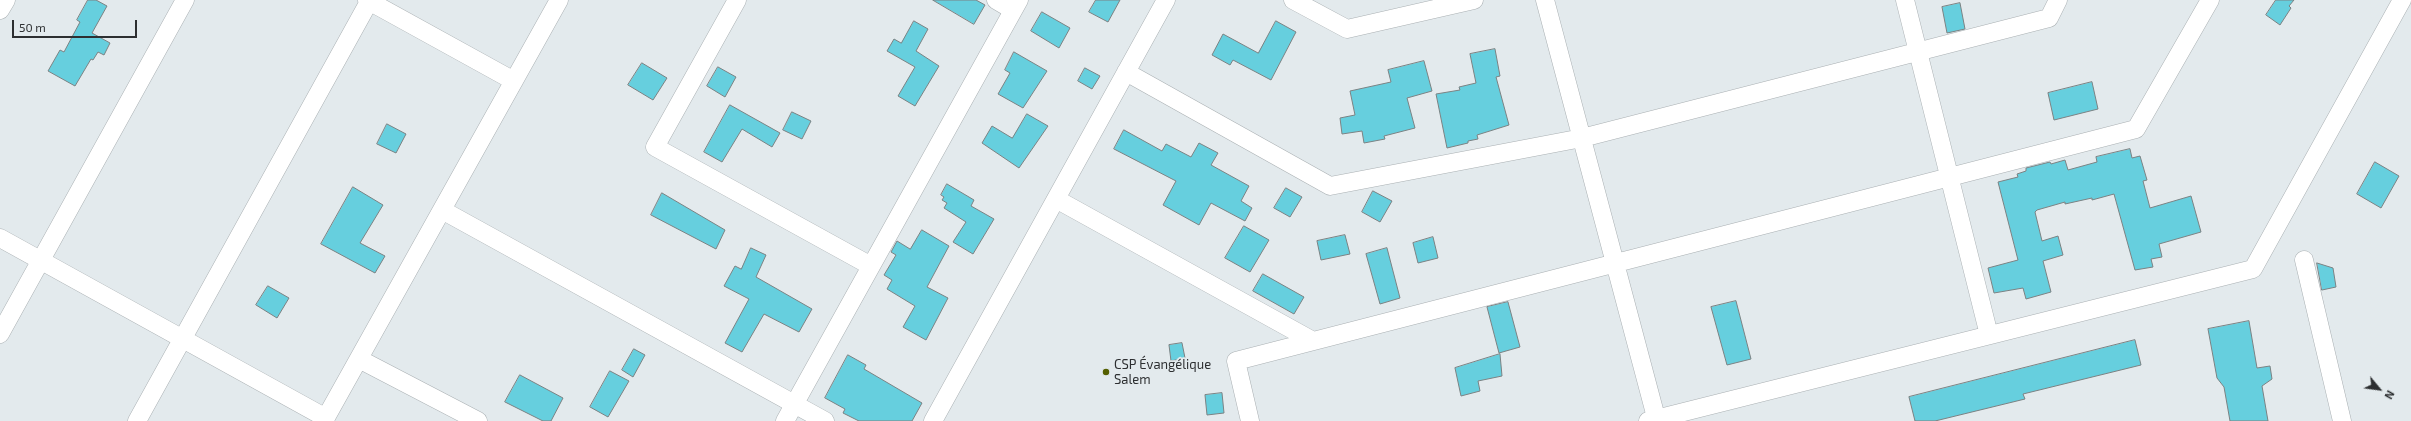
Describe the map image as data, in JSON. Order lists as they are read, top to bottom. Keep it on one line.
{"places":["CSP Évangélique Salem"],"scale_bar":"50 m","north":"bottom right"}
